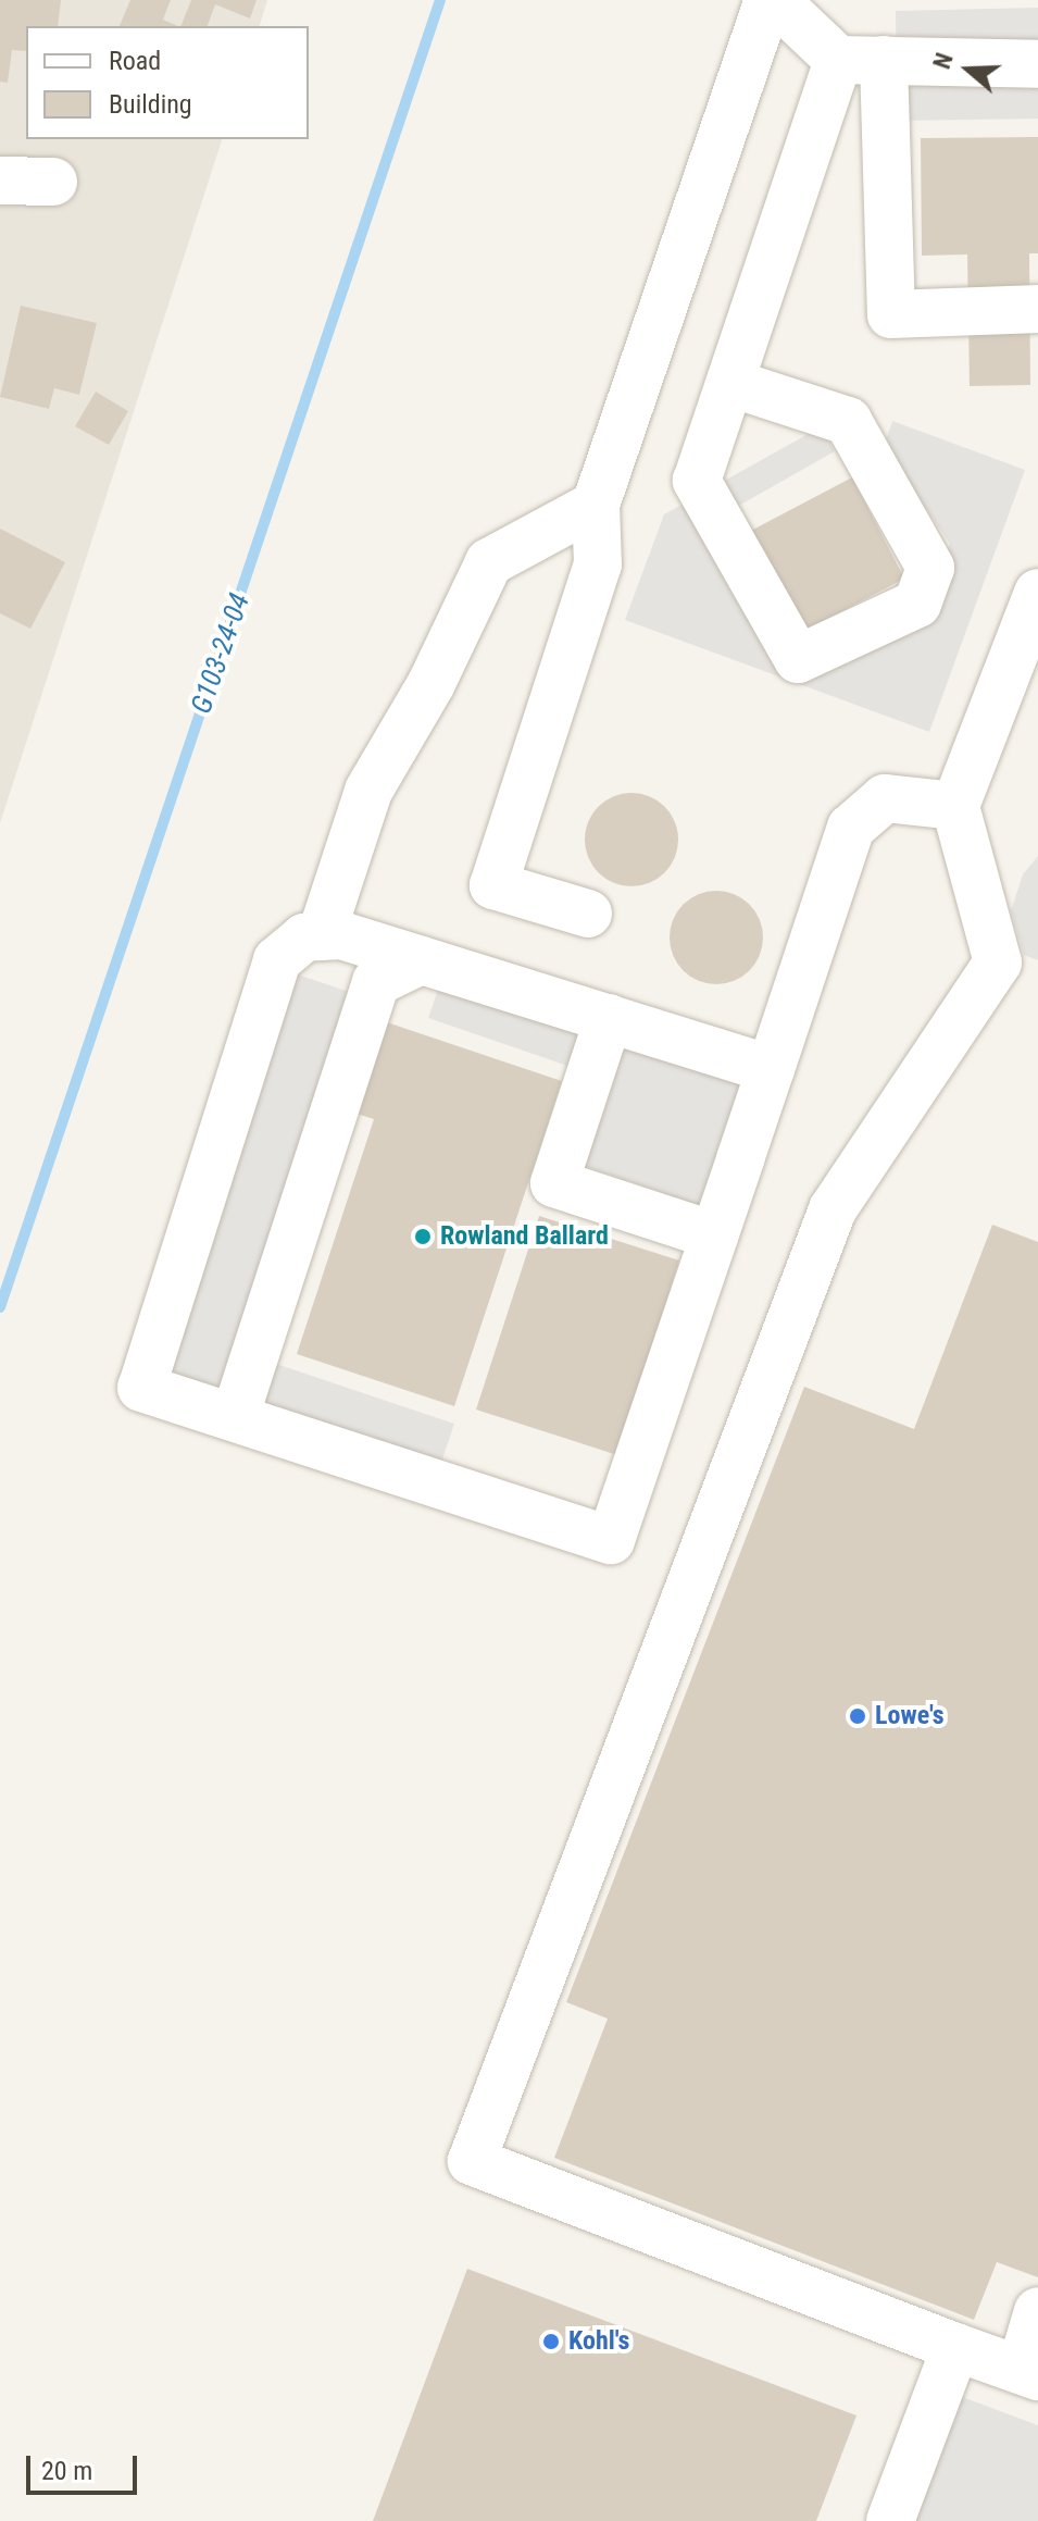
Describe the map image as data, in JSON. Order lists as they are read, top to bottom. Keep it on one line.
{"water":["G103-24-04"],"places":["Rowland Ballard","Lowe's","Kohl's"],"legend":["Road","Building"],"scale_bar":"20 m","north":"left"}
